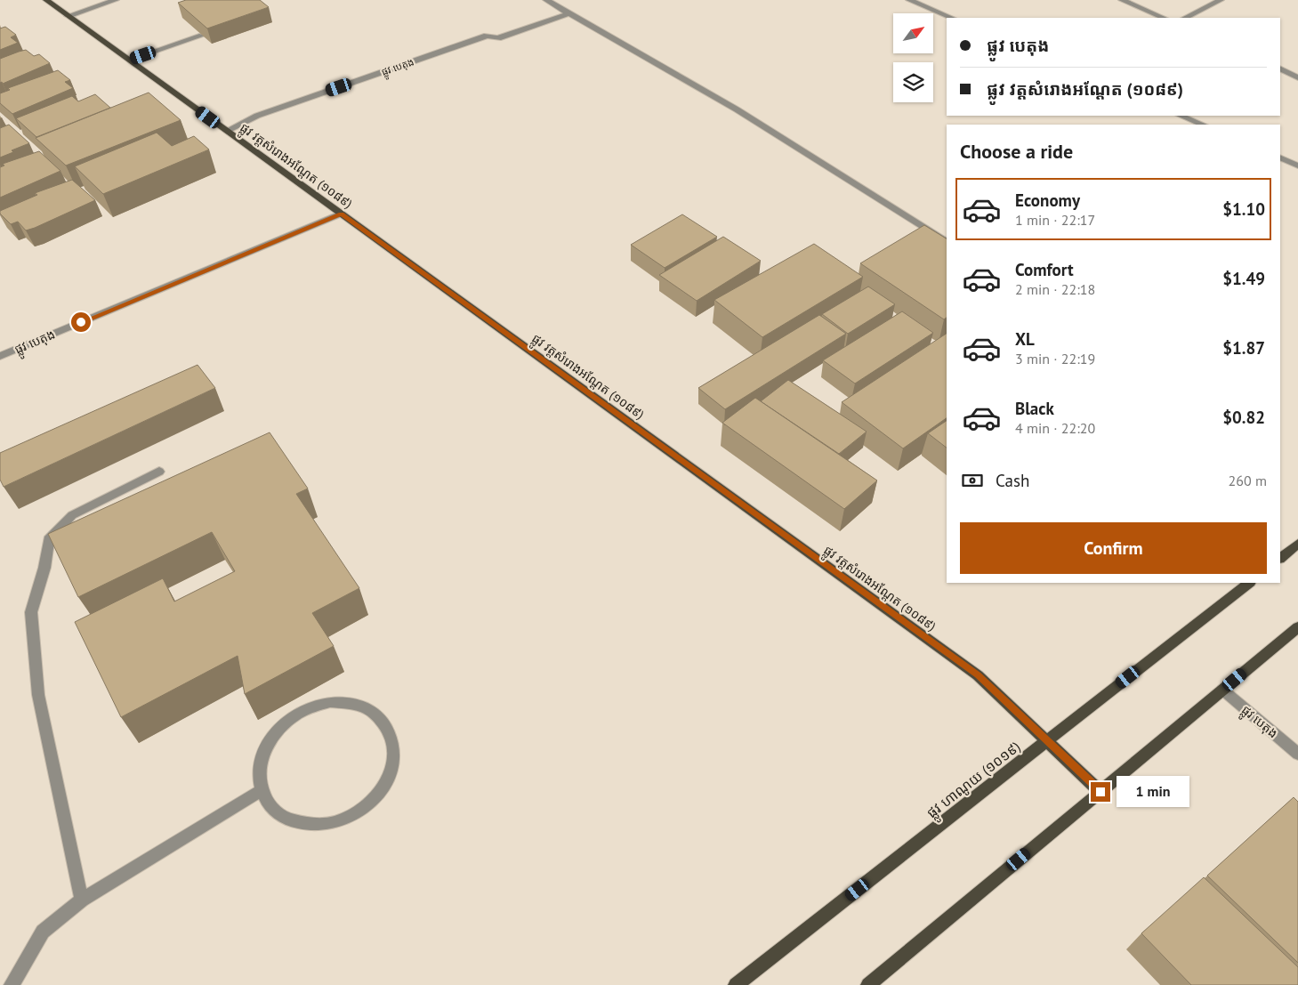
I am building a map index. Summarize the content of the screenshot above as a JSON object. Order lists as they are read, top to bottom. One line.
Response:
{"streets":{"main road":["ផ្លូវ វត្តសំរោងអណ្ដែត (១០៨៩)","ផ្លូវ ហាណូយ (១០១៩)"],"street":["ផ្លូវ បេតុង"]},"crossings":[["ផ្លូវ បេតុង","ផ្លូវ វត្តសំរោងអណ្ដែត (១០៨៩)"],["ផ្លូវ វត្តសំរោងអណ្ដែត (១០៨៩)","ផ្លូវ ហាណូយ (១០១៩)"]],"north":"top right","page":{"banner":["ផ្លូវ បេតុង","ផ្លូវ វត្តសំរោងអណ្ដែត (១០៨៩)"],"heading":"Choose a ride","list":[{"name":"Economy","note":"1 min · 22:17","value":"$1.10"},{"name":"Comfort","note":"2 min · 22:18","value":"$1.49"},{"name":"XL","note":"3 min · 22:19","value":"$1.87"},{"name":"Black","note":"4 min · 22:20","value":"$0.82"}],"pay":["Cash","260 m"],"buttons":"Confirm","bubble":"1 min"}}
